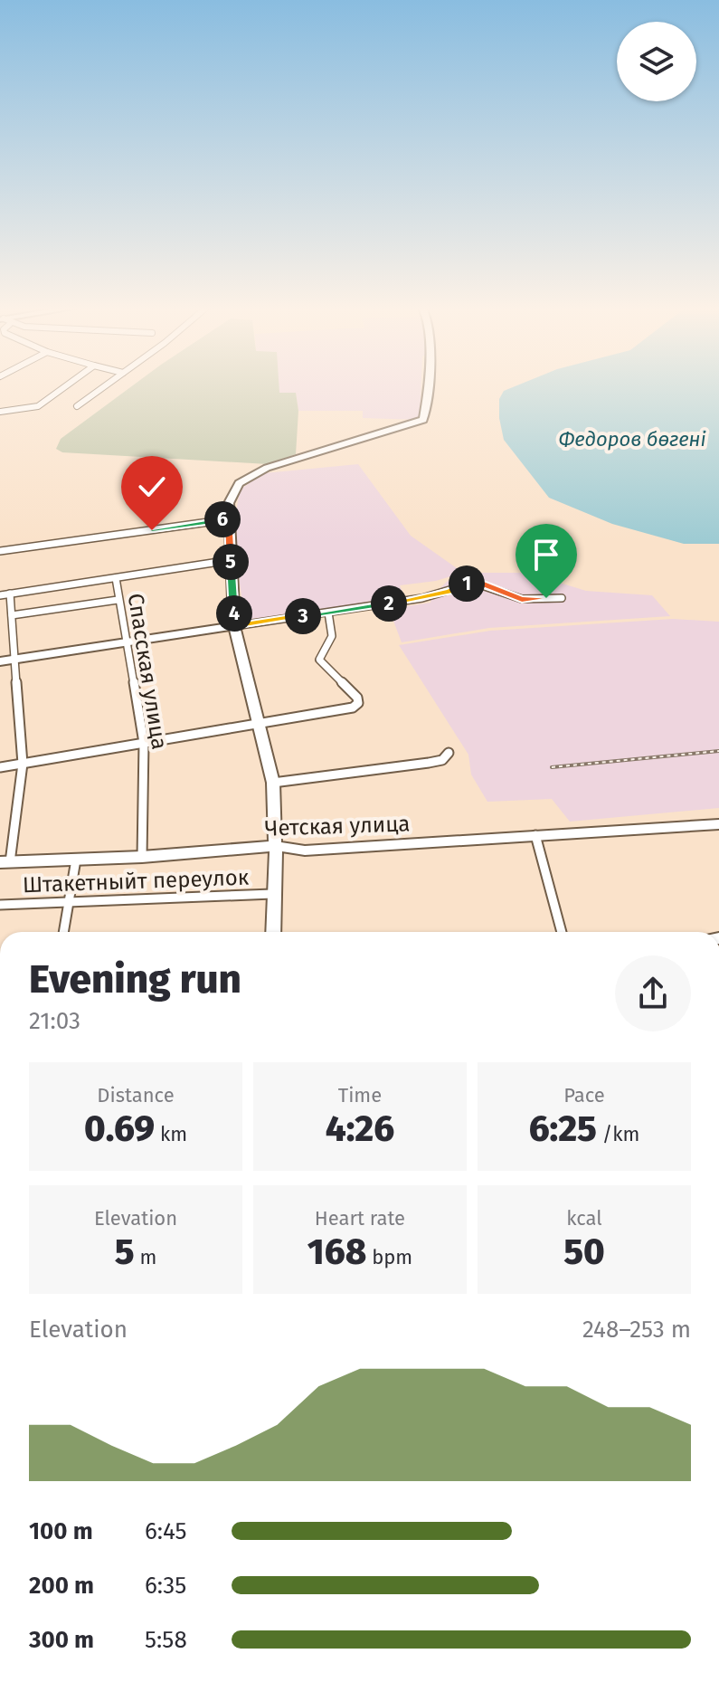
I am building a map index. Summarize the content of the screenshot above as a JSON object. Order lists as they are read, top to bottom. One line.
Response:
{"streets":{"street":["Спасская улица","Четская улица","Штакетныйт переулок"]},"crossings":[["Спасская улица","Четская улица"]],"water":["Федоров бөгені"],"page":{"pins":["6","5","1","2","4","3"],"heading":["Evening run","21:03"],"stats":[["Distance","0.69 km"],["Time","4:26"],["Pace","6:25 /km"],["Elevation","5 m"],["Heart rate","168 bpm"],["kcal","50"]],"chart":["Elevation","248–253 m"],"list":[{"name":"100 m","note":"6:45"},{"name":"200 m","note":"6:35"},{"name":"300 m","note":"5:58"}]}}
